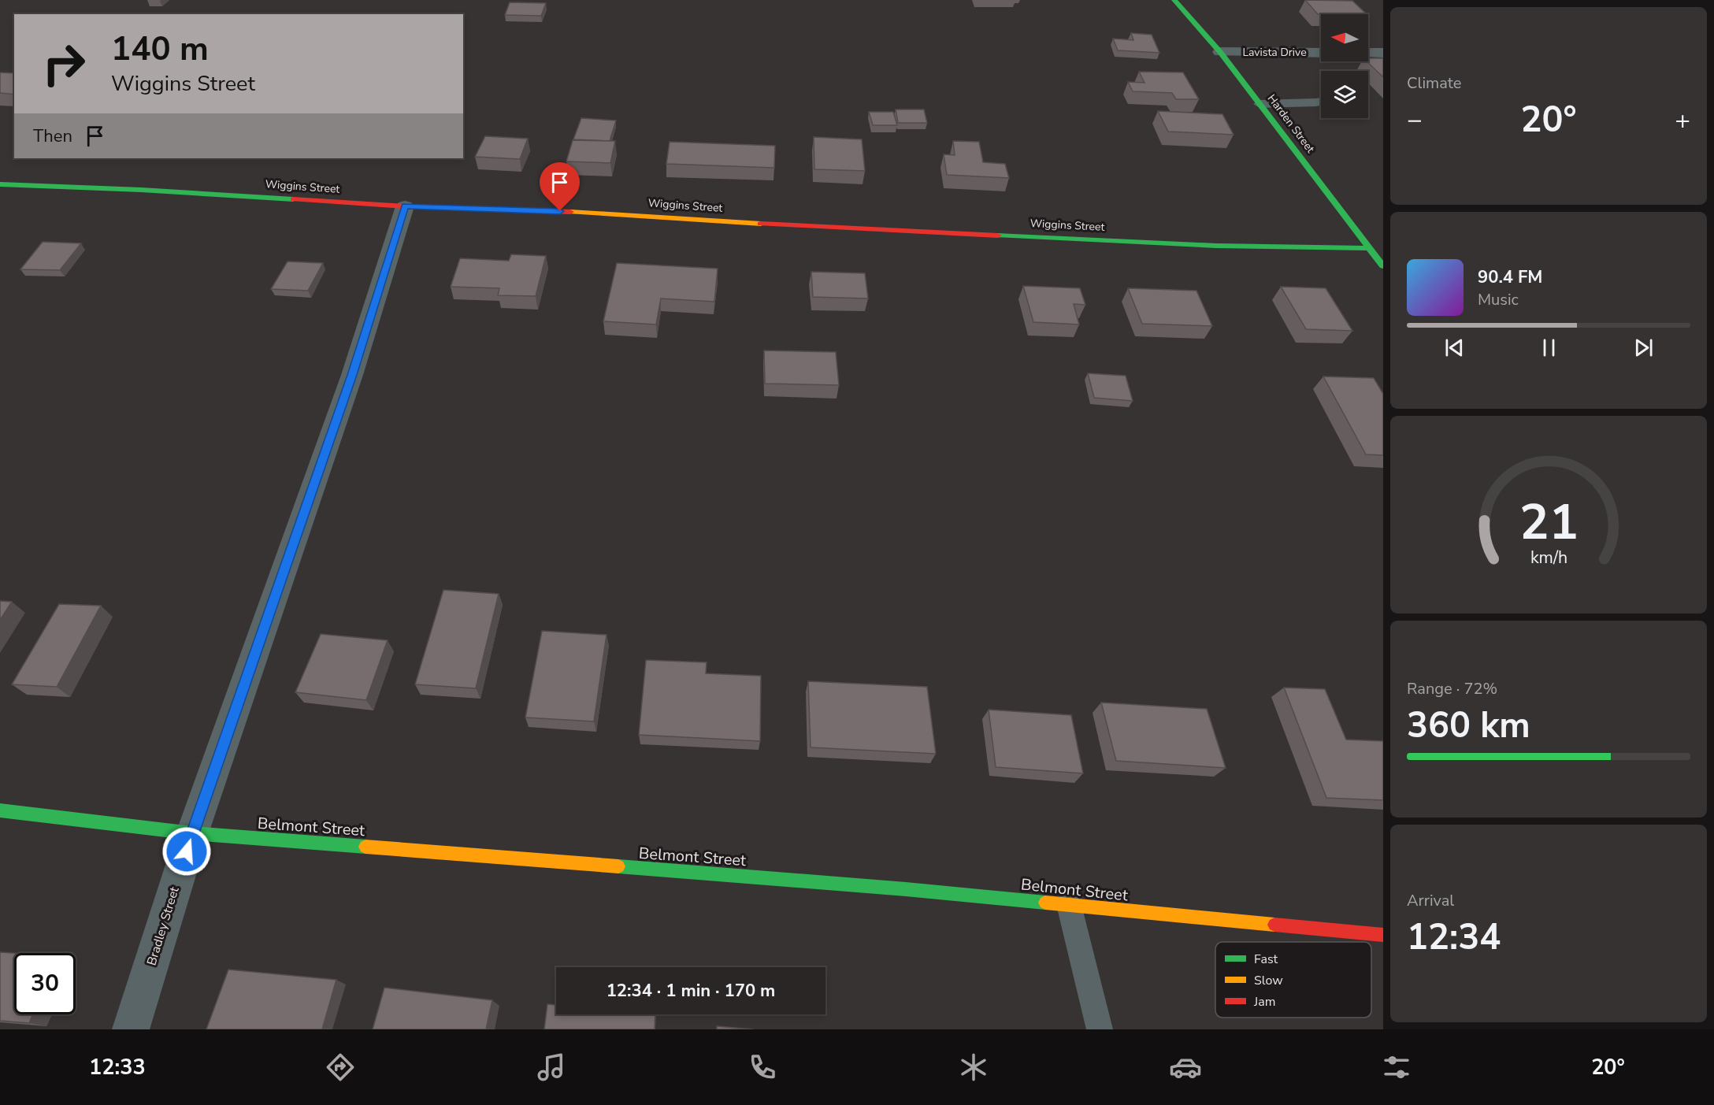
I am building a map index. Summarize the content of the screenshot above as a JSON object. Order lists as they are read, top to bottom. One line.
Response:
{"streets":{"street":["Lavista Drive","Harden Street","Wiggins Street","Belmont Street","Bradley Street"]},"crossings":[["Lavista Drive","Harden Street"],["Harden Street","Wiggins Street"],["Wiggins Street","Bradley Street"],["Belmont Street","Bradley Street"]],"legend":["Fast","Slow","Jam"],"north":"left","page":{"tile":["Climate",["Range · 72%","360 km"],["Arrival","12:34"]],"turn":["140 m","Wiggins Street"],"heat":["−","20°","+"],"then":"Then","song":["90.4 FM","Music"],"limit":"30","trip":"12:34 · 1 min · 170 m","tabs":["12:33","20°"],"gauge":["21","km/h"]}}
